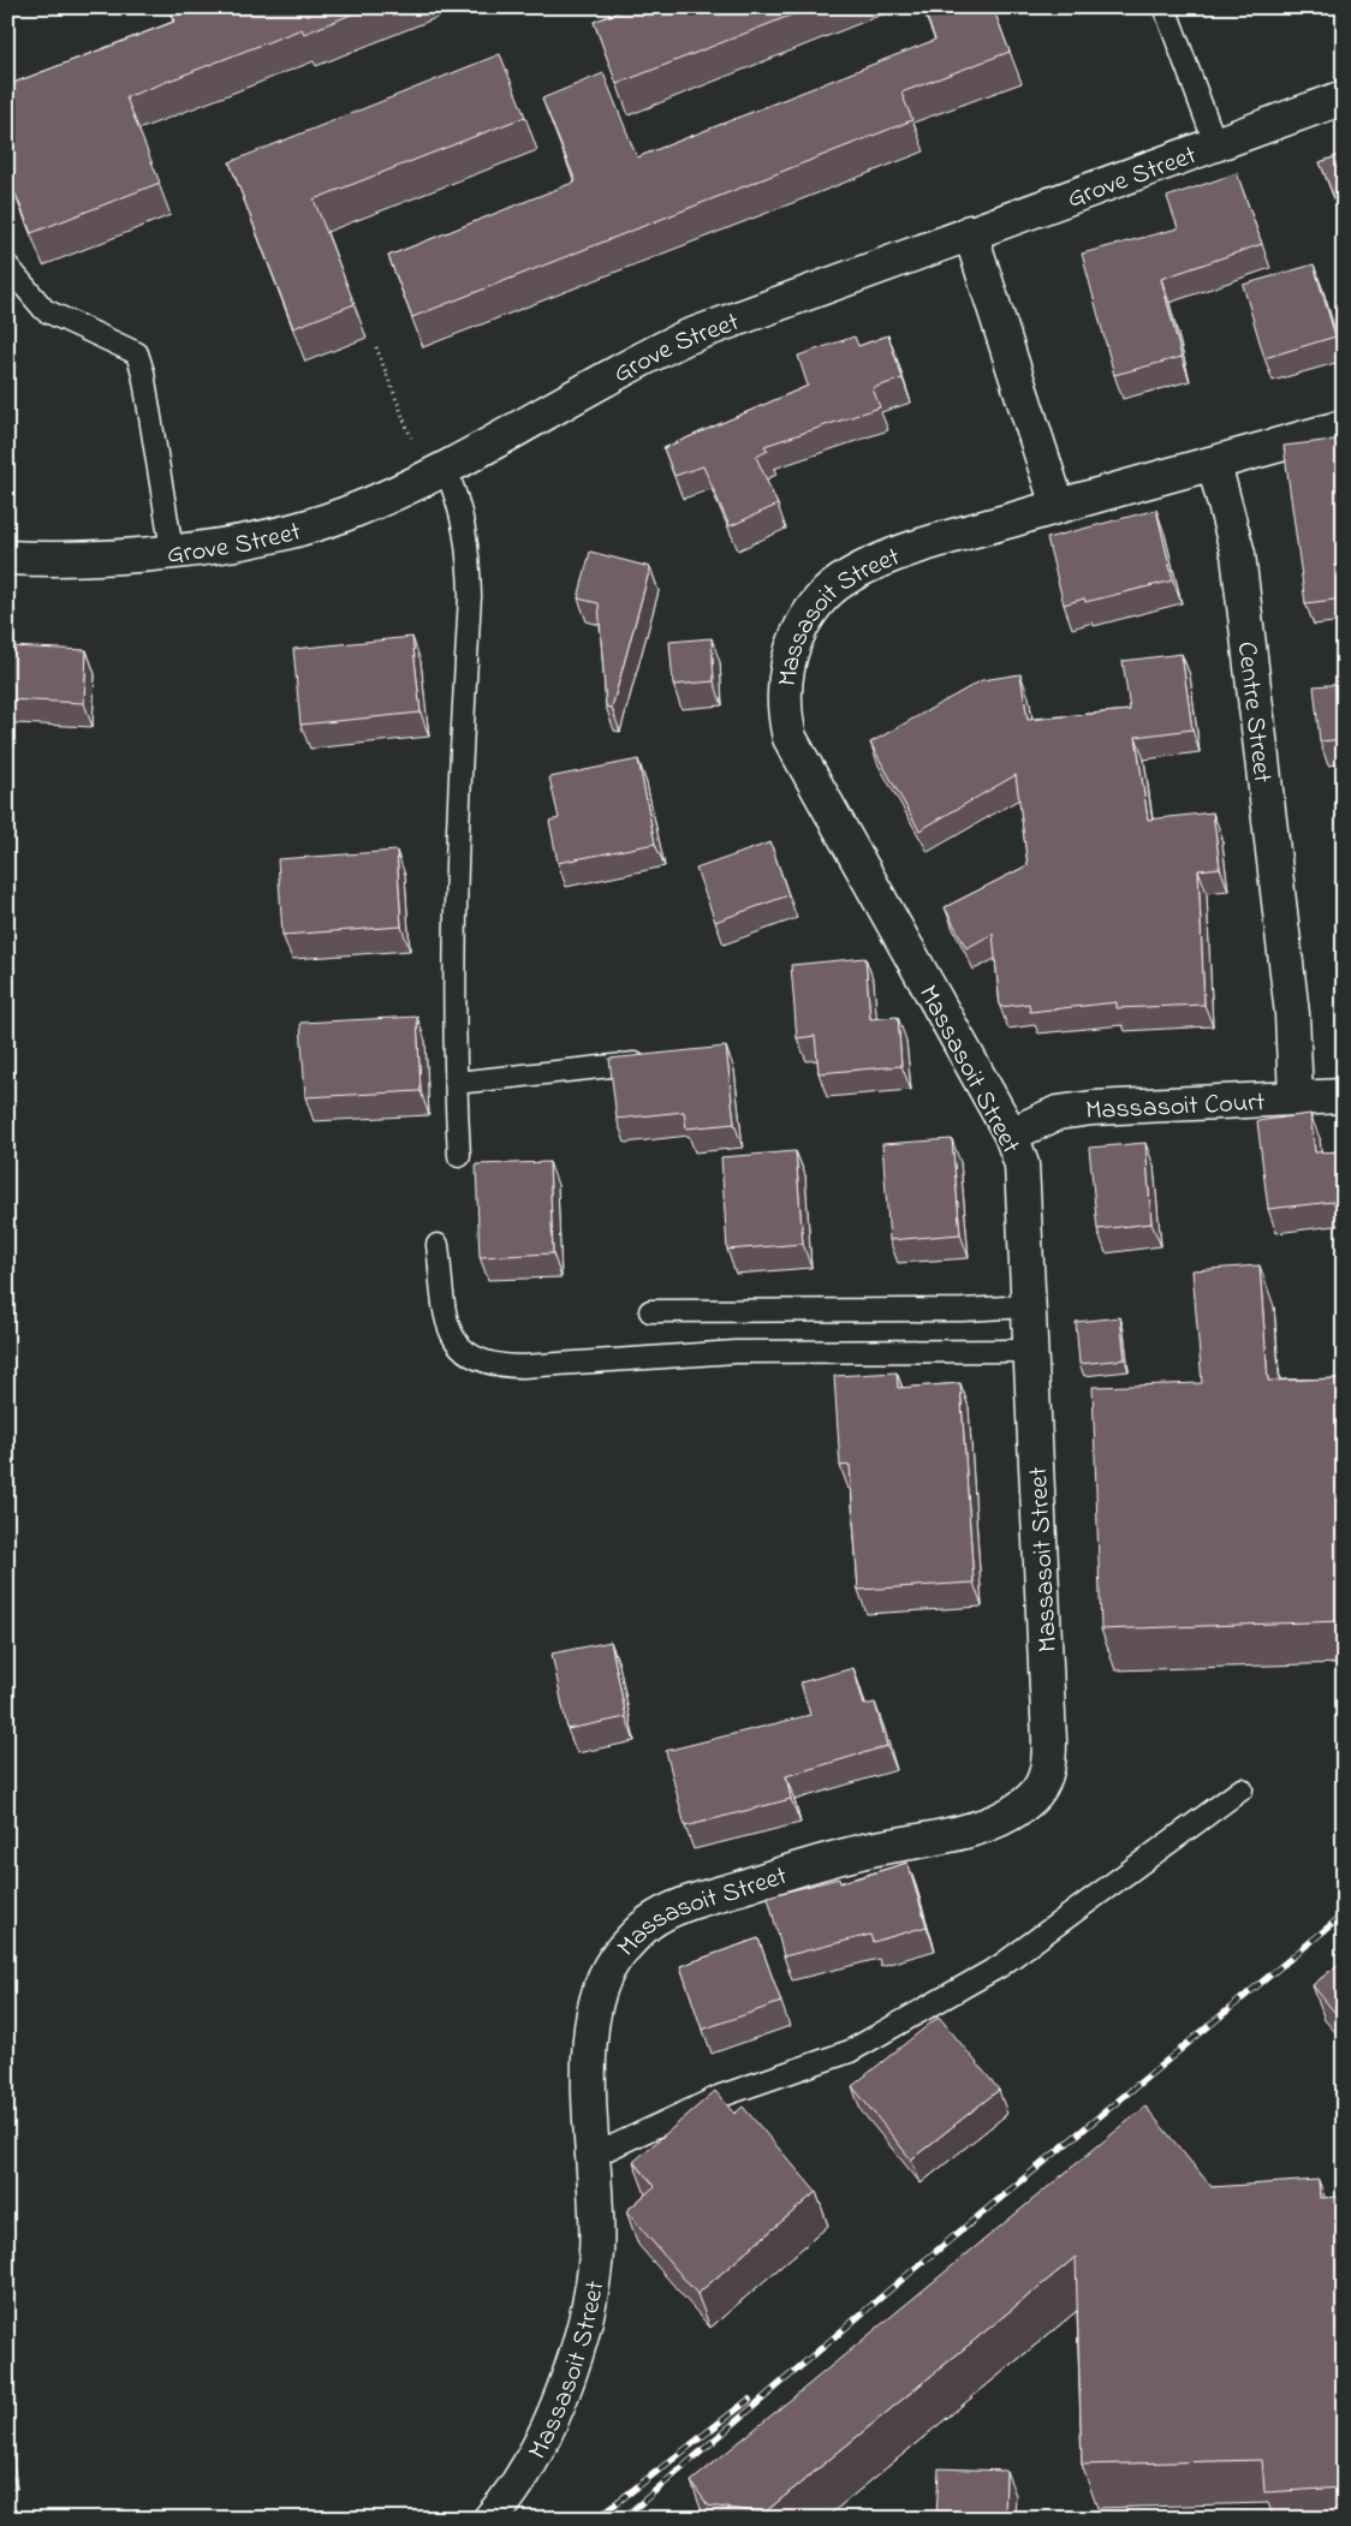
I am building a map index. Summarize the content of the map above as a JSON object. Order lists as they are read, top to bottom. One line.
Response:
{"streets":{"street":["Grove Street","Massasoit Street","Centre Street","Massasoit Court"]},"crossings":[["Massasoit Street","Centre Street"],["Massasoit Street","Massasoit Court"],["Centre Street","Massasoit Court"]]}
